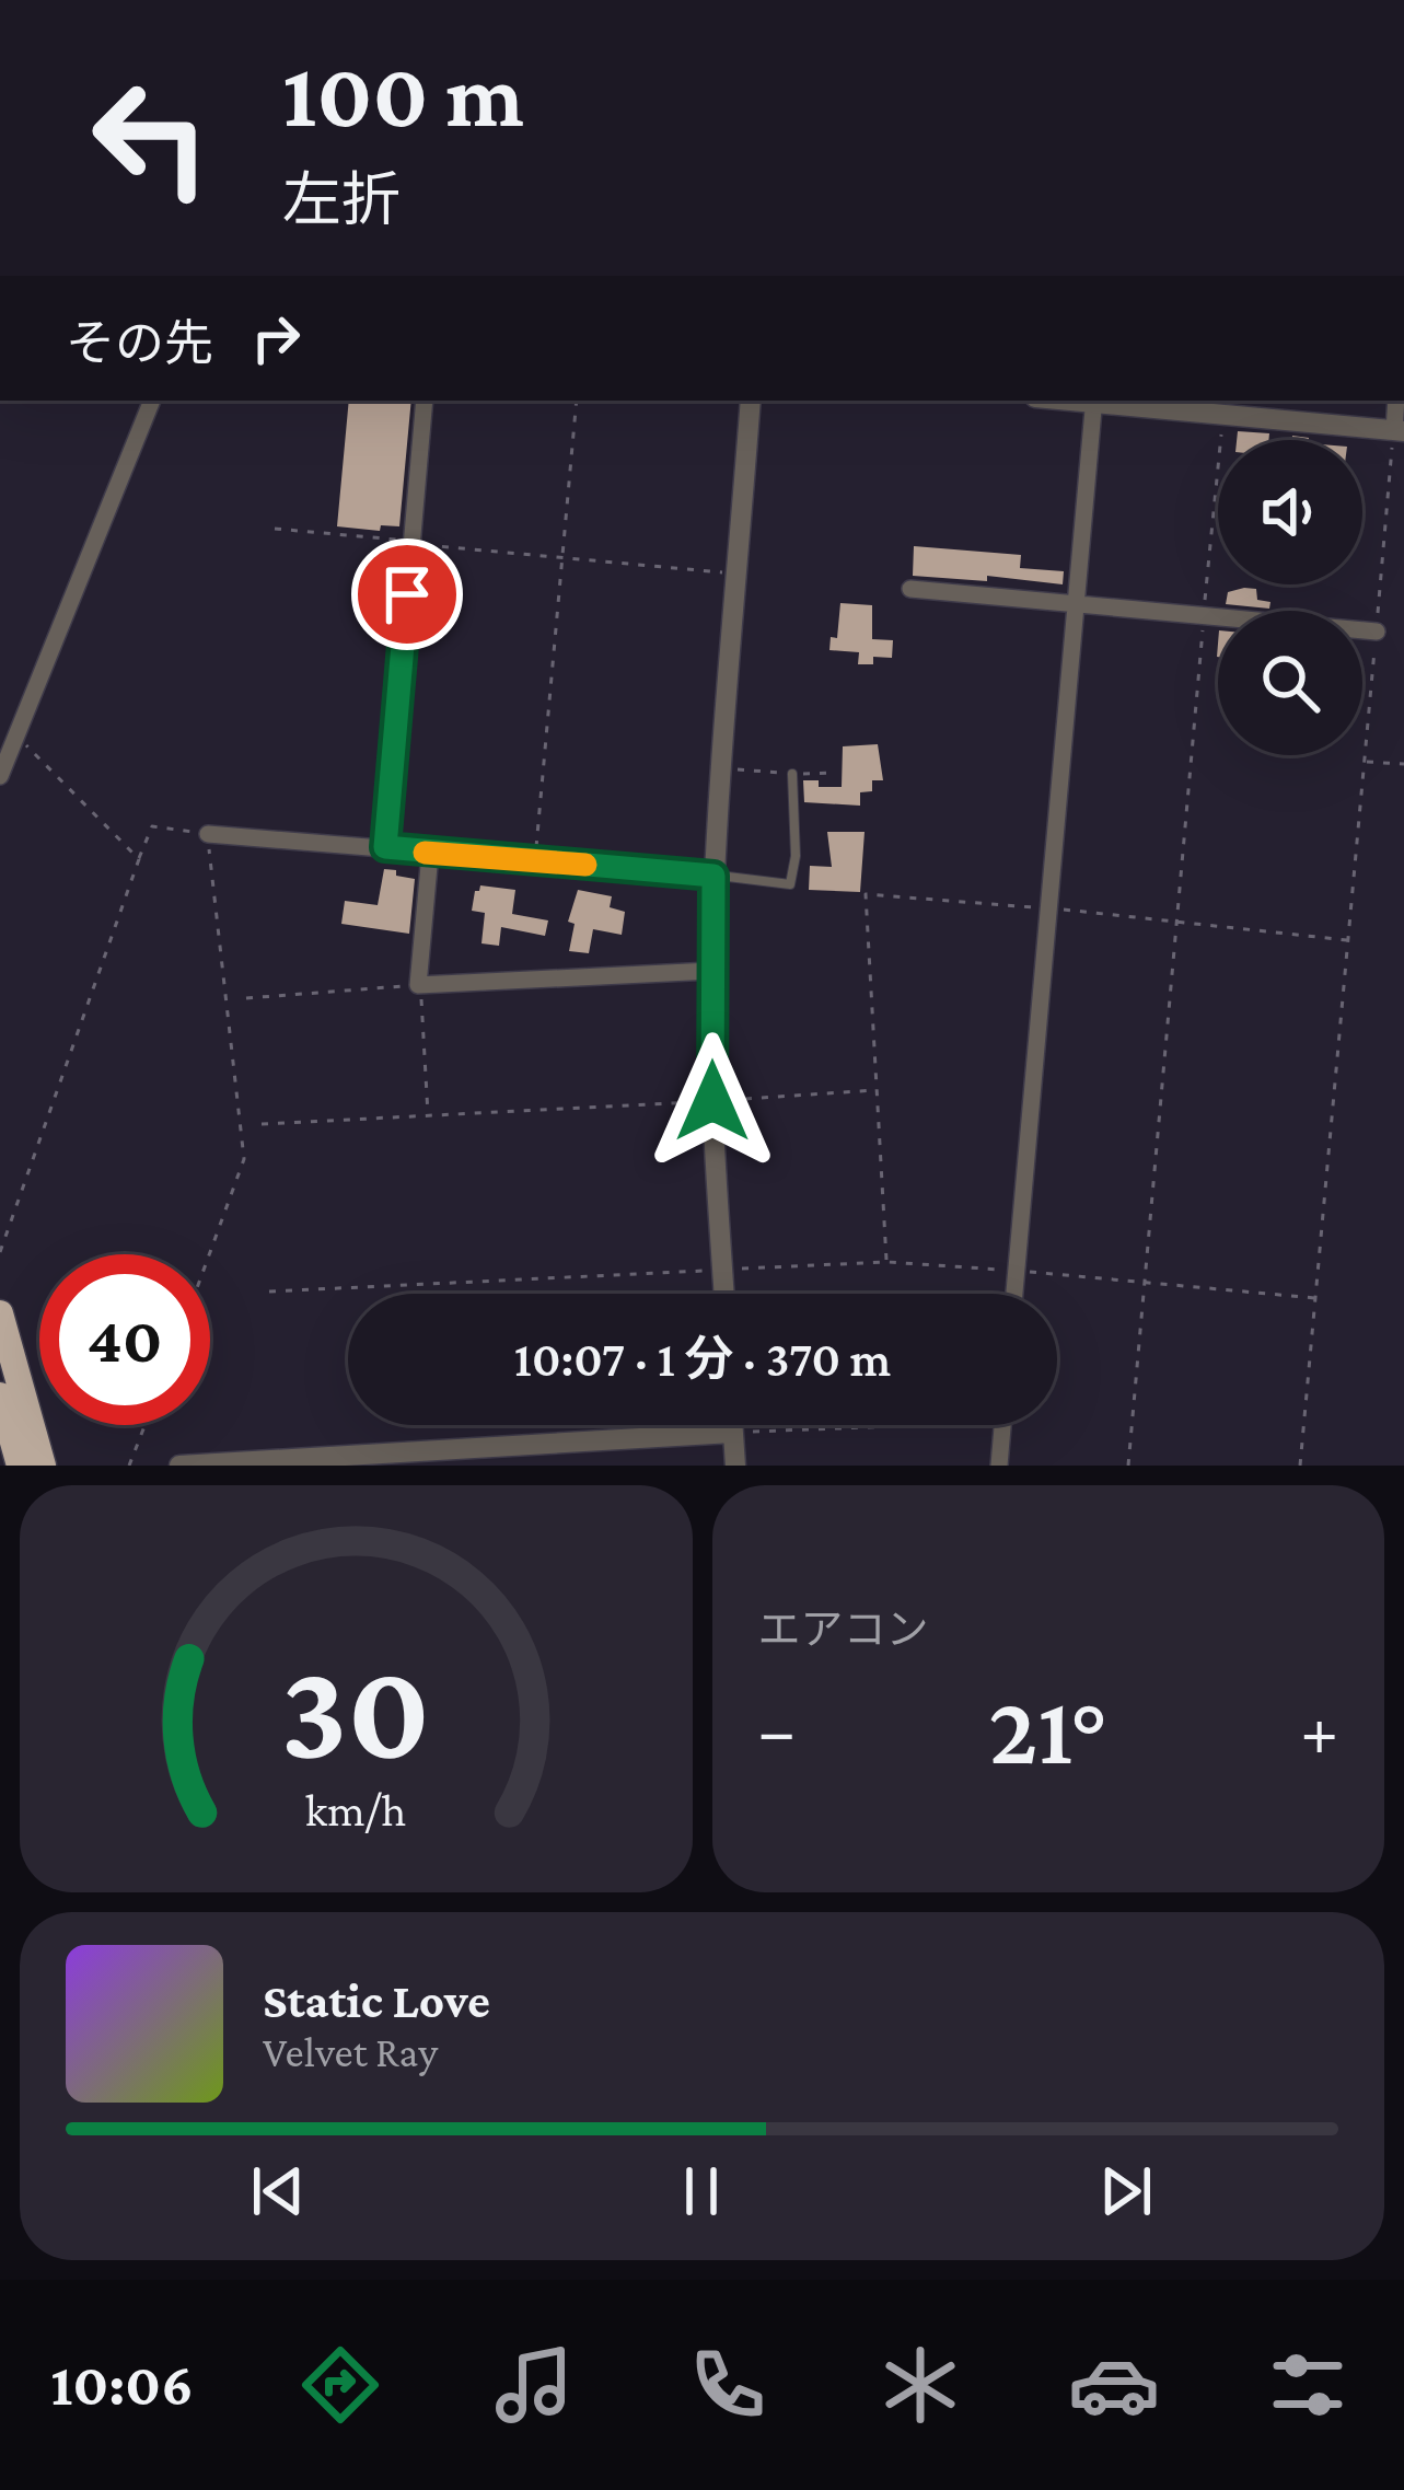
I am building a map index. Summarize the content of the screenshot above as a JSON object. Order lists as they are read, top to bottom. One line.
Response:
{"page":{"turn":["100 m","左折"],"then":"その先","limit":"40","trip":"10:07 · 1 分 · 370 m","tile":"エアコン","heat":["−","21°","+"],"song":["Static Love","Velvet Ray"],"tabs":"10:06","gauge":["30","km/h"]}}
